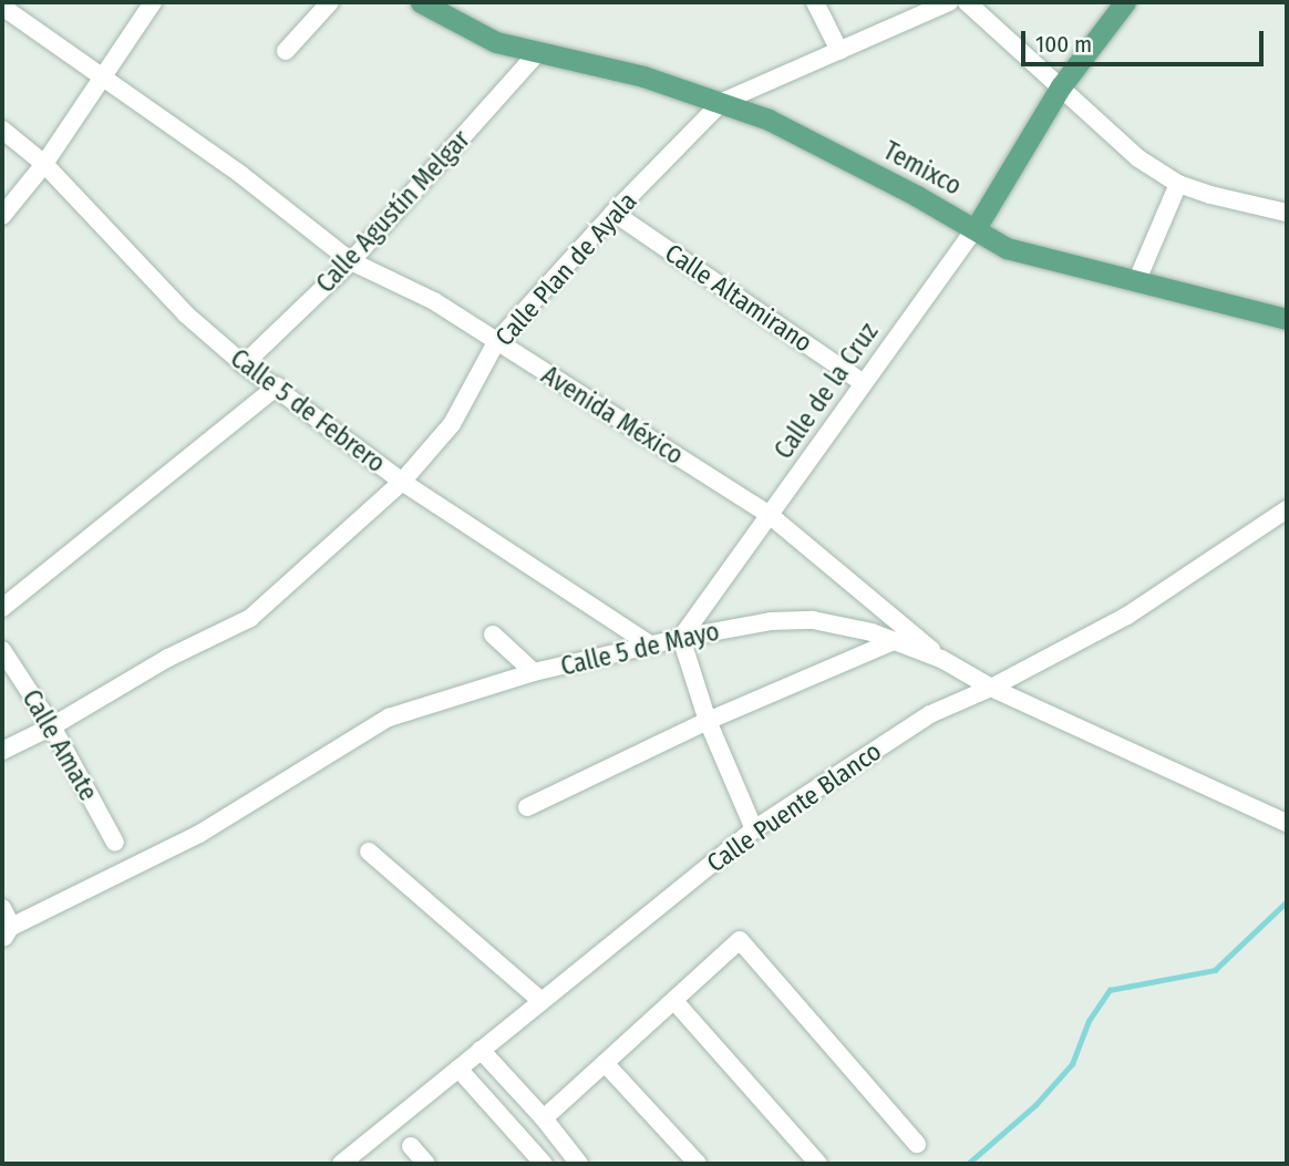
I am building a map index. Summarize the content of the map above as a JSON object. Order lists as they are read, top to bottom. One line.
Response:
{"streets":{"main road":["Temixco","Calle de la Cruz"],"street":["Calle Agustín Melgar","Calle Plan de Ayala","Calle Altamirano","Calle 5 de Febrero","Avenida México","Calle 5 de Mayo","Calle Amate","Calle Puente Blanco"]},"crossings":[["Temixco","Calle Agustín Melgar"],["Temixco","Calle Plan de Ayala"],["Temixco","Calle de la Cruz"],["Calle Agustín Melgar","Calle 5 de Febrero"],["Calle Agustín Melgar","Avenida México"],["Calle Plan de Ayala","Calle Altamirano"],["Calle Plan de Ayala","Calle 5 de Febrero"],["Calle Plan de Ayala","Avenida México"],["Calle Plan de Ayala","Calle Amate"],["Calle Altamirano","Calle de la Cruz"],["Calle de la Cruz","Avenida México"],["Calle de la Cruz","Calle 5 de Mayo"],["Calle 5 de Febrero","Calle 5 de Mayo"],["Avenida México","Calle 5 de Mayo"],["Calle 5 de Mayo","Calle Puente Blanco"]],"scale_bar":"100 m"}
